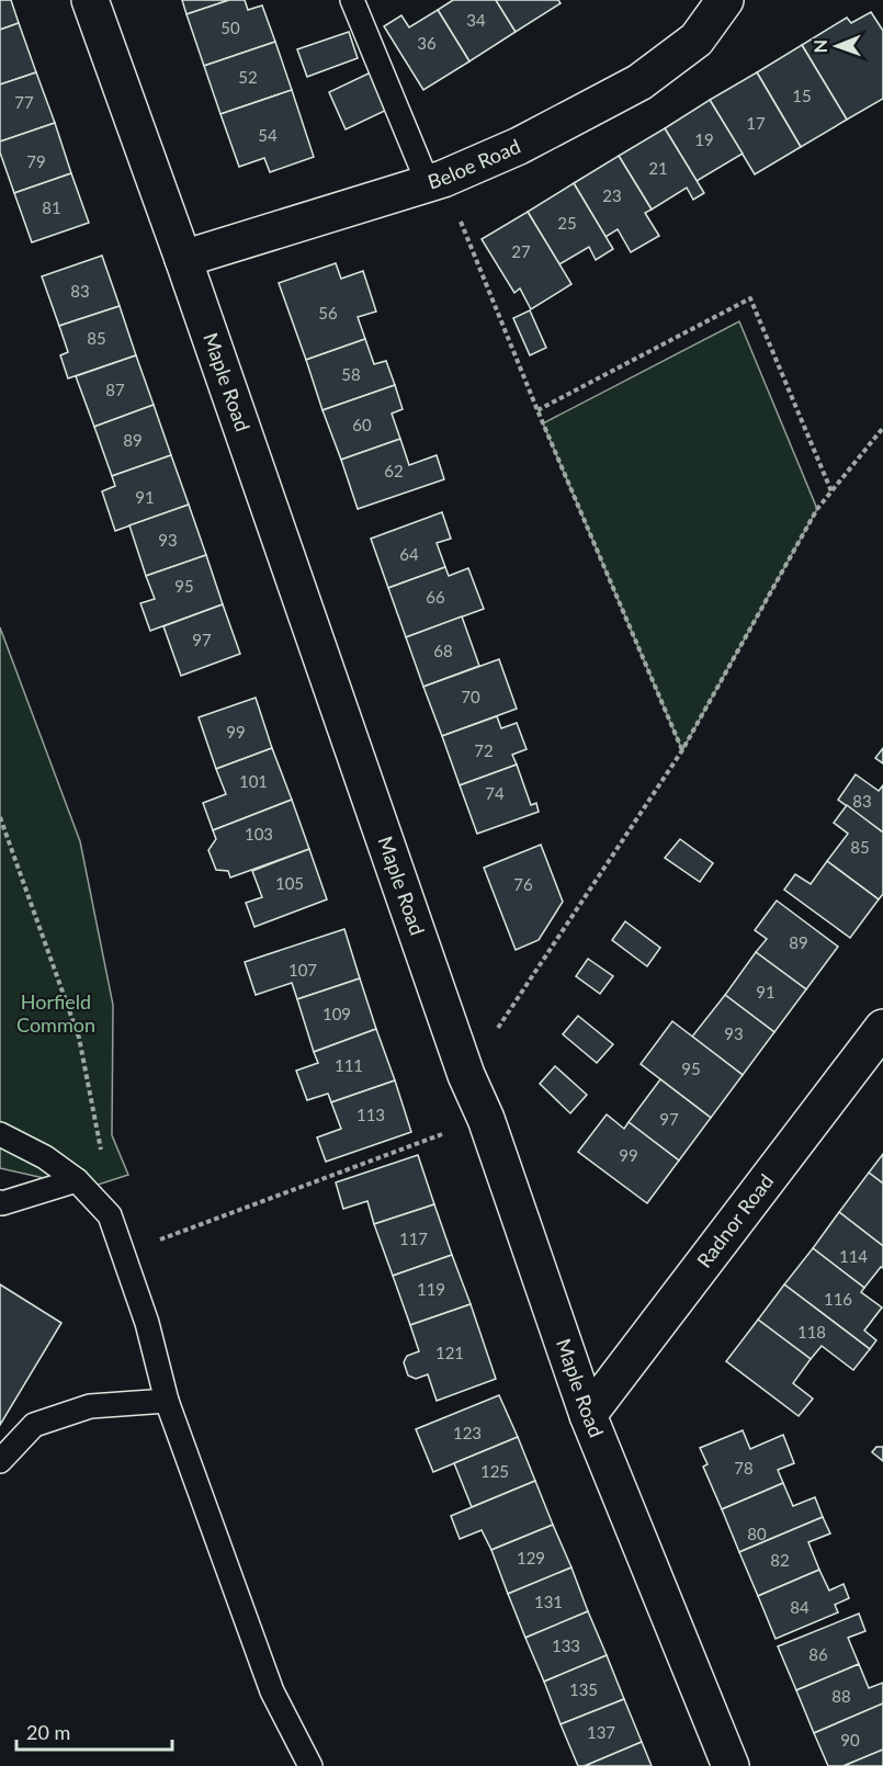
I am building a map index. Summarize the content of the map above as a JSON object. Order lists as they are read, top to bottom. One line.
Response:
{"streets":{"street":["Beloe Road","Maple Road","Radnor Road"]},"crossings":[["Beloe Road","Maple Road"],["Maple Road","Radnor Road"]],"parks":["Horfield Common"],"house_numbers":["34","50","36","52","15","77","17","54","19","79","21","23","81","25","27","83","56","85","58","87","60","89","62","91","93","64","95","66","97","68","70","99","72","101","74","83","103","85","105","76","89","107","91","109","93","111","95","113","97","99","117","114","119","116","118","121","123","78","125","80","129","82","131","84","133","86","135","88","137","90"],"scale_bar":"20 m","north":"left"}
